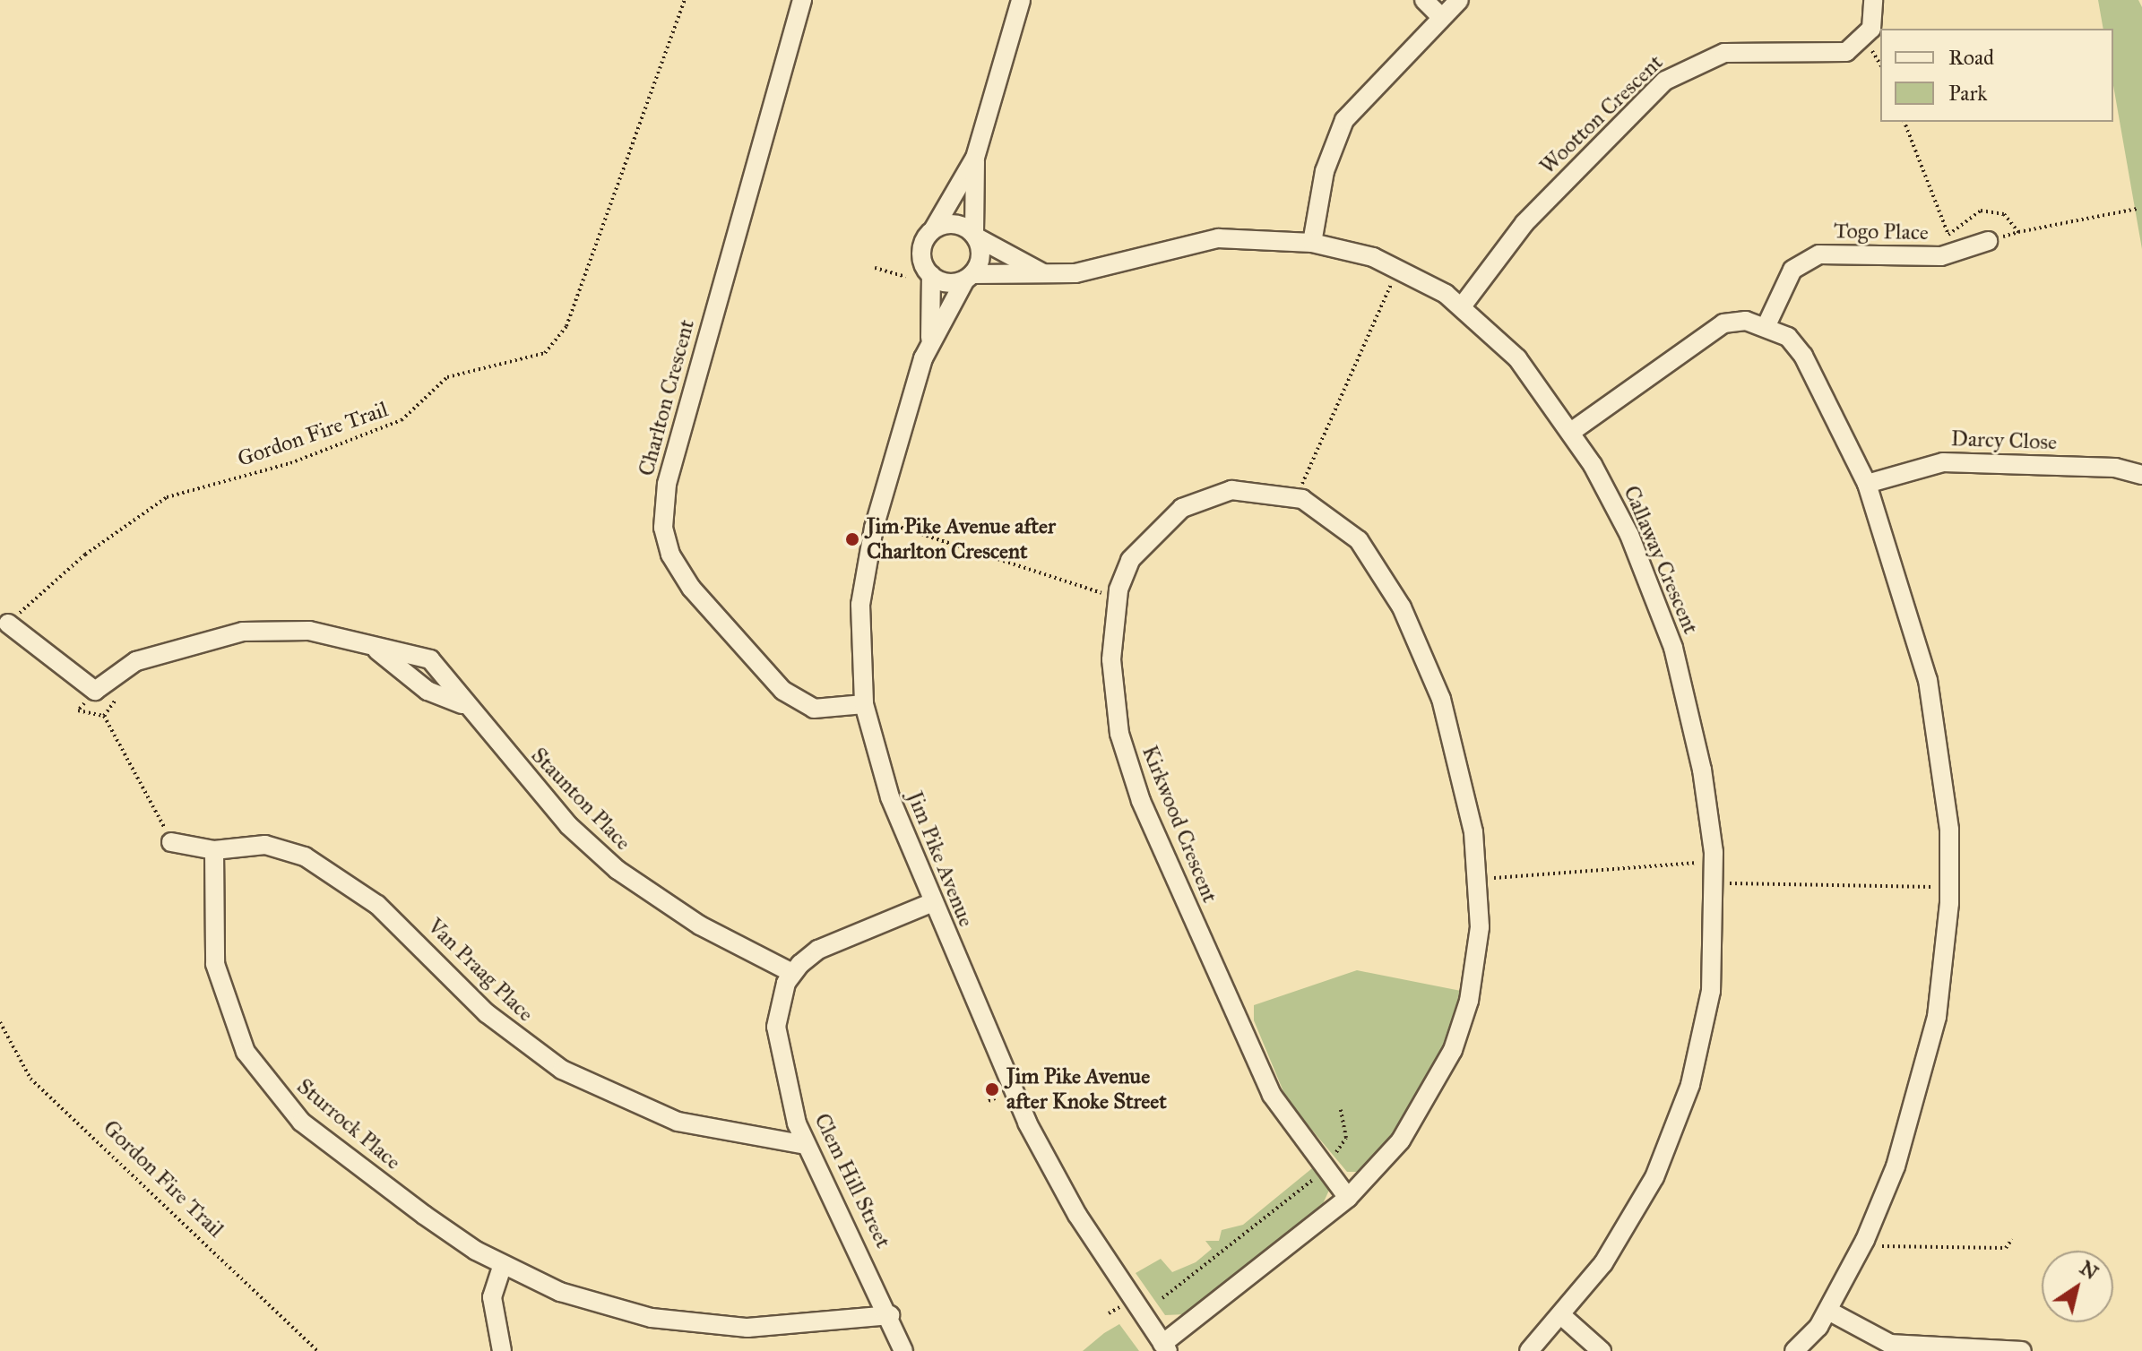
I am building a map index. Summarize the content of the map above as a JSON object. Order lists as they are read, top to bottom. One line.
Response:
{"streets":{"street":["Wootton Crescent","Togo Place","Charlton Crescent","Darcy Close","Callaway Crescent","Staunton Place","Kirkwood Crescent","Jim Pike Avenue","Van Praag Place","Sturrock Place","Clem Hill Street"],"path":["Gordon Fire Trail"]},"crossings":[["Wootton Crescent","Callaway Crescent"],["Charlton Crescent","Jim Pike Avenue"],["Callaway Crescent","Jim Pike Avenue"],["Staunton Place","Clem Hill Street"],["Kirkwood Crescent","Jim Pike Avenue"],["Van Praag Place","Sturrock Place"],["Van Praag Place","Clem Hill Street"],["Sturrock Place","Clem Hill Street"]],"places":["Jim Pike Avenue after Charlton Crescent","Jim Pike Avenue after Knoke Street"],"legend":["Road","Park"],"north":"top right"}
